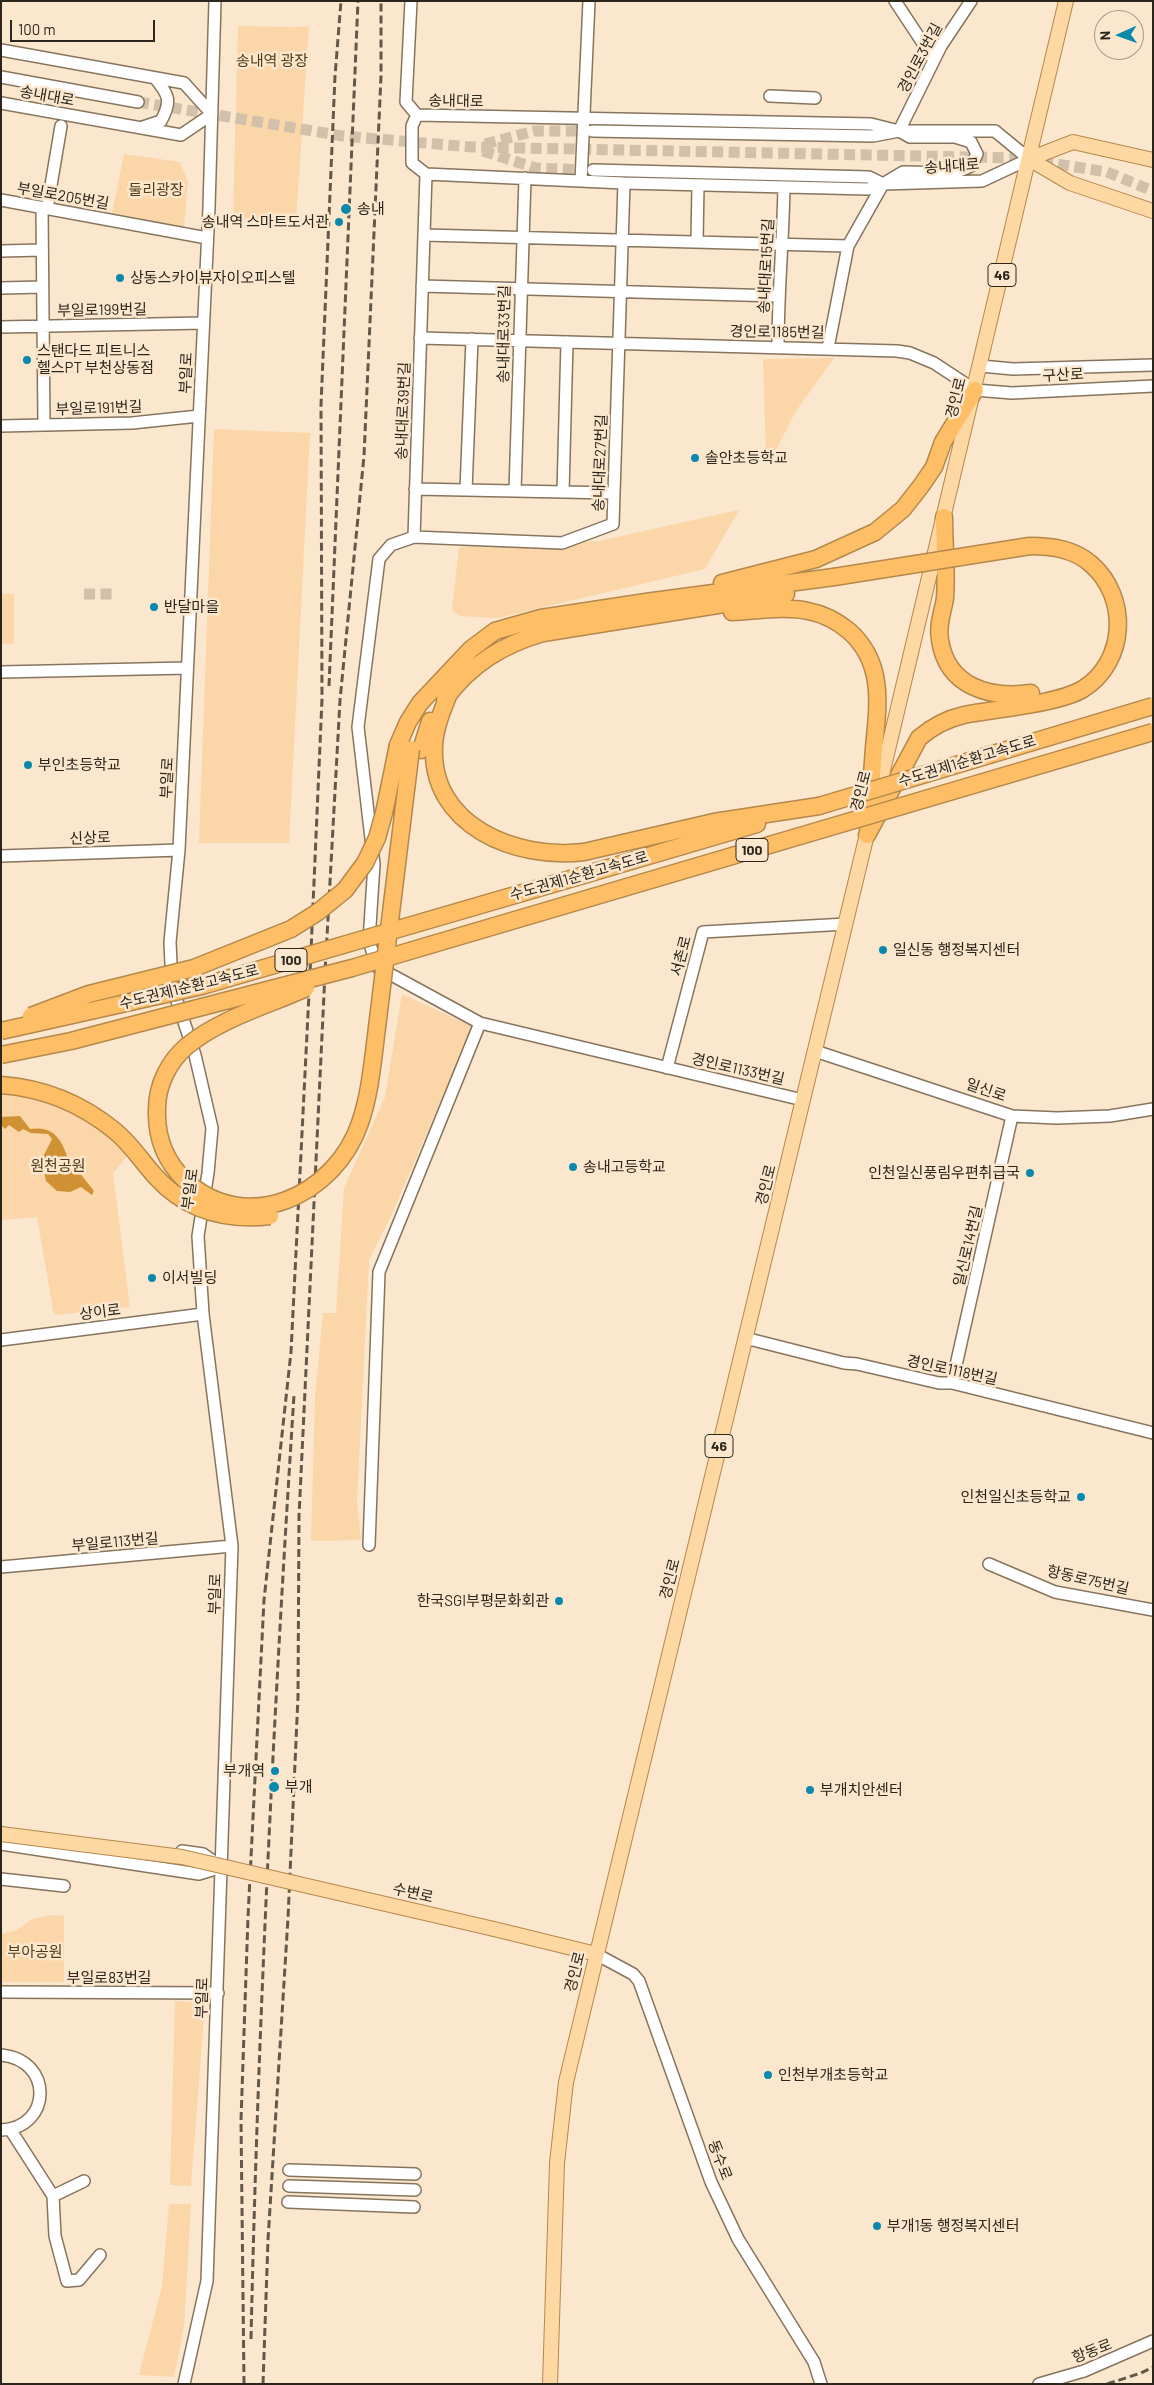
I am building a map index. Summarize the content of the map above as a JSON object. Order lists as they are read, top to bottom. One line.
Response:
{"streets":{"highway":["수도권제1순환고속도로","100"],"main road":["46","경인로","수변로"],"street":["경인로3번길","송내대로","부일로205번길","송내대로15번길","부일로199번길","경인로1185번길","송내대로33번길","부일로","구산로","부일로191번길","송내대로39번길","송내대로27번길","신상로","서촌로","경인로1133번길","일신로","일신로14번길","상이로","경인로1118번길","부일로113번길","항동로75번길","부일로83번길","동수로","항동로"]},"crossings":[["경인로3번길","송내대로"],["송내대로","송내대로15번길"],["송내대로","송내대로33번길"],["송내대로","부일로"],["송내대로","경인로"],["송내대로","송내대로39번길"],["송내대로","송내대로27번길"],["부일로205번길","부일로"],["송내대로15번길","경인로1185번길"],["부일로199번길","부일로"],["경인로1185번길","송내대로33번길"],["경인로1185번길","구산로"],["경인로1185번길","경인로"],["경인로1185번길","송내대로39번길"],["경인로1185번길","송내대로27번길"],["부일로","부일로191번길"],["부일로","신상로"],["부일로","상이로"],["부일로","부일로113번길"],["부일로","부일로83번길"],["구산로","경인로"],["경인로","서촌로"],["경인로","경인로1133번길"],["경인로","일신로"],["경인로","경인로1118번길"],["경인로","수변로"],["경인로","동수로"],["송내대로39번길","송내대로27번길"],["송내대로39번길","경인로1133번길"],["송내대로27번길","경인로1133번길"],["서촌로","경인로1133번길"],["일신로","일신로14번길"],["일신로14번길","경인로1118번길"],["수변로","동수로"]],"parks":["송내역 광장","둘리광장","원천공원","부아공원"],"places":["송내","송내역 스마트도서관","상동스카이뷰자이오피스텔","스탠다드 피트니스 헬스PT 부천상동점","솔안초등학교","반달마을","부인초등학교","일신동 행정복지센터","송내고등학교","인천일신풍림우편취급국","이서빌딩","인천일신초등학교","한국SGI부평문화회관","부개역","부개","부개치안센터","인천부개초등학교","부개1동 행정복지센터"],"scale_bar":"100 m","north":"left"}
